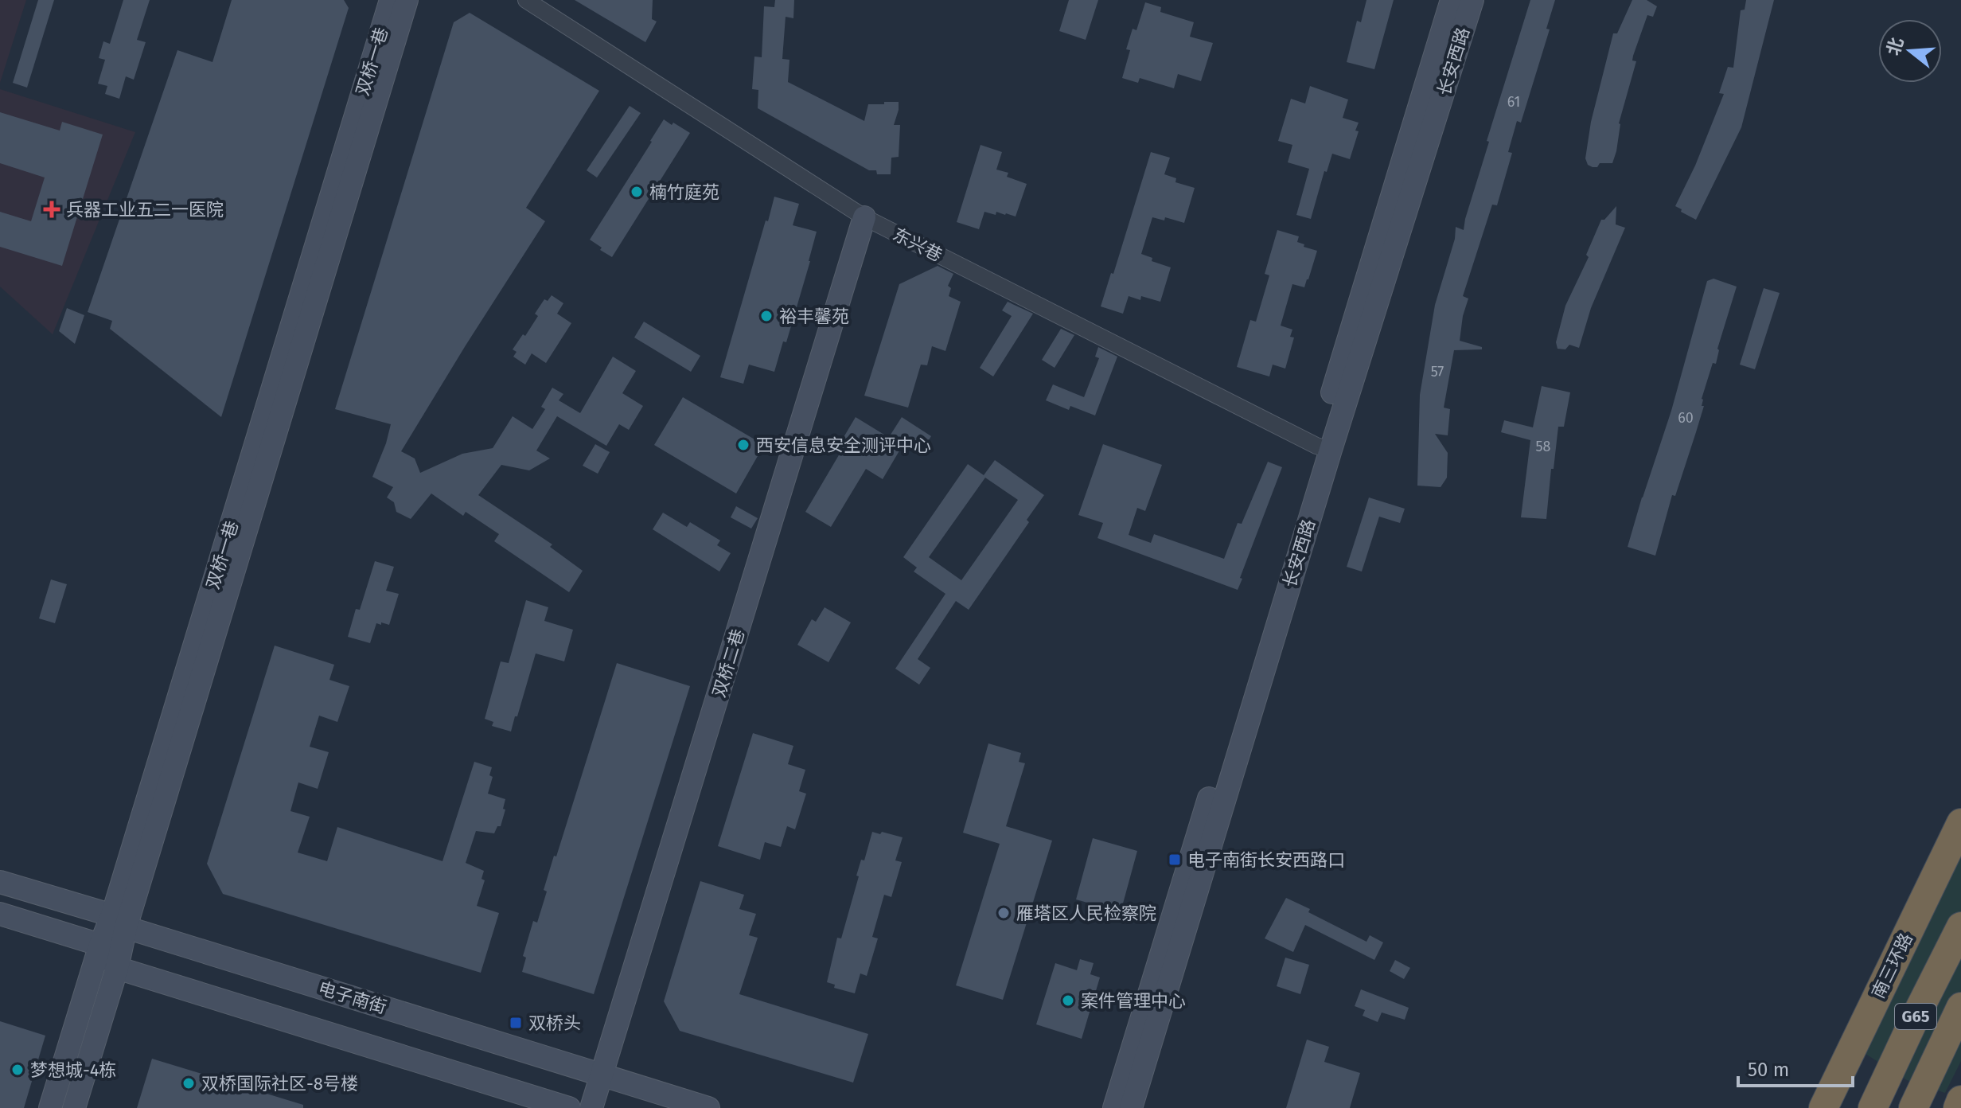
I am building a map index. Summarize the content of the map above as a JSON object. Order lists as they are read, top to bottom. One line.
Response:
{"streets":{"highway":["南三环路","G65"],"main road":["双桥一巷","长安西路","双桥二巷","电子南街"],"street":["东兴巷"]},"crossings":[["双桥一巷","电子南街"],["长安西路","东兴巷"],["东兴巷","双桥二巷"],["双桥二巷","电子南街"]],"places":{"other":["楠竹庭苑","裕丰馨苑","西安信息安全测评中心","雁塔区人民检察院","案件管理中心","梦想城-4栋","双桥国际社区-8号楼"],"health":["兵器工业五二一医院"],"transit":["电子南街长安西路口","双桥头"]},"house_numbers":["61","57","60","58"],"scale_bar":"50 m","north":"left"}
